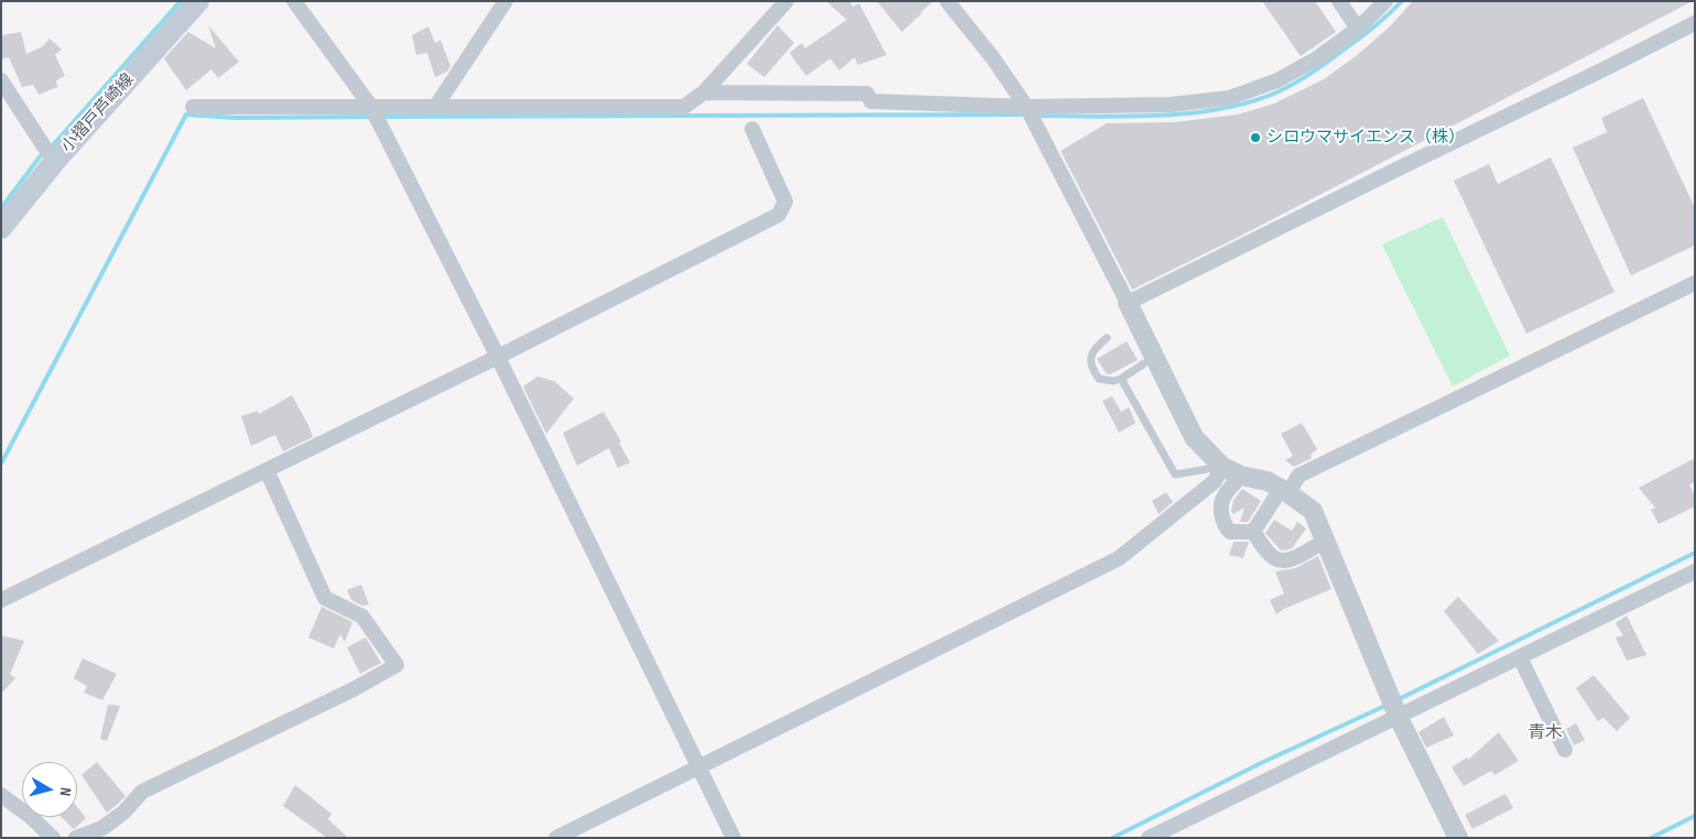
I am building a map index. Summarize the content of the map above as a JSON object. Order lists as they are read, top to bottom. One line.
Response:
{"streets":{"main road":["小摺戸芦崎線"]},"districts":["青木"],"places":["シロウマサイエンス（株）"],"north":"right"}
